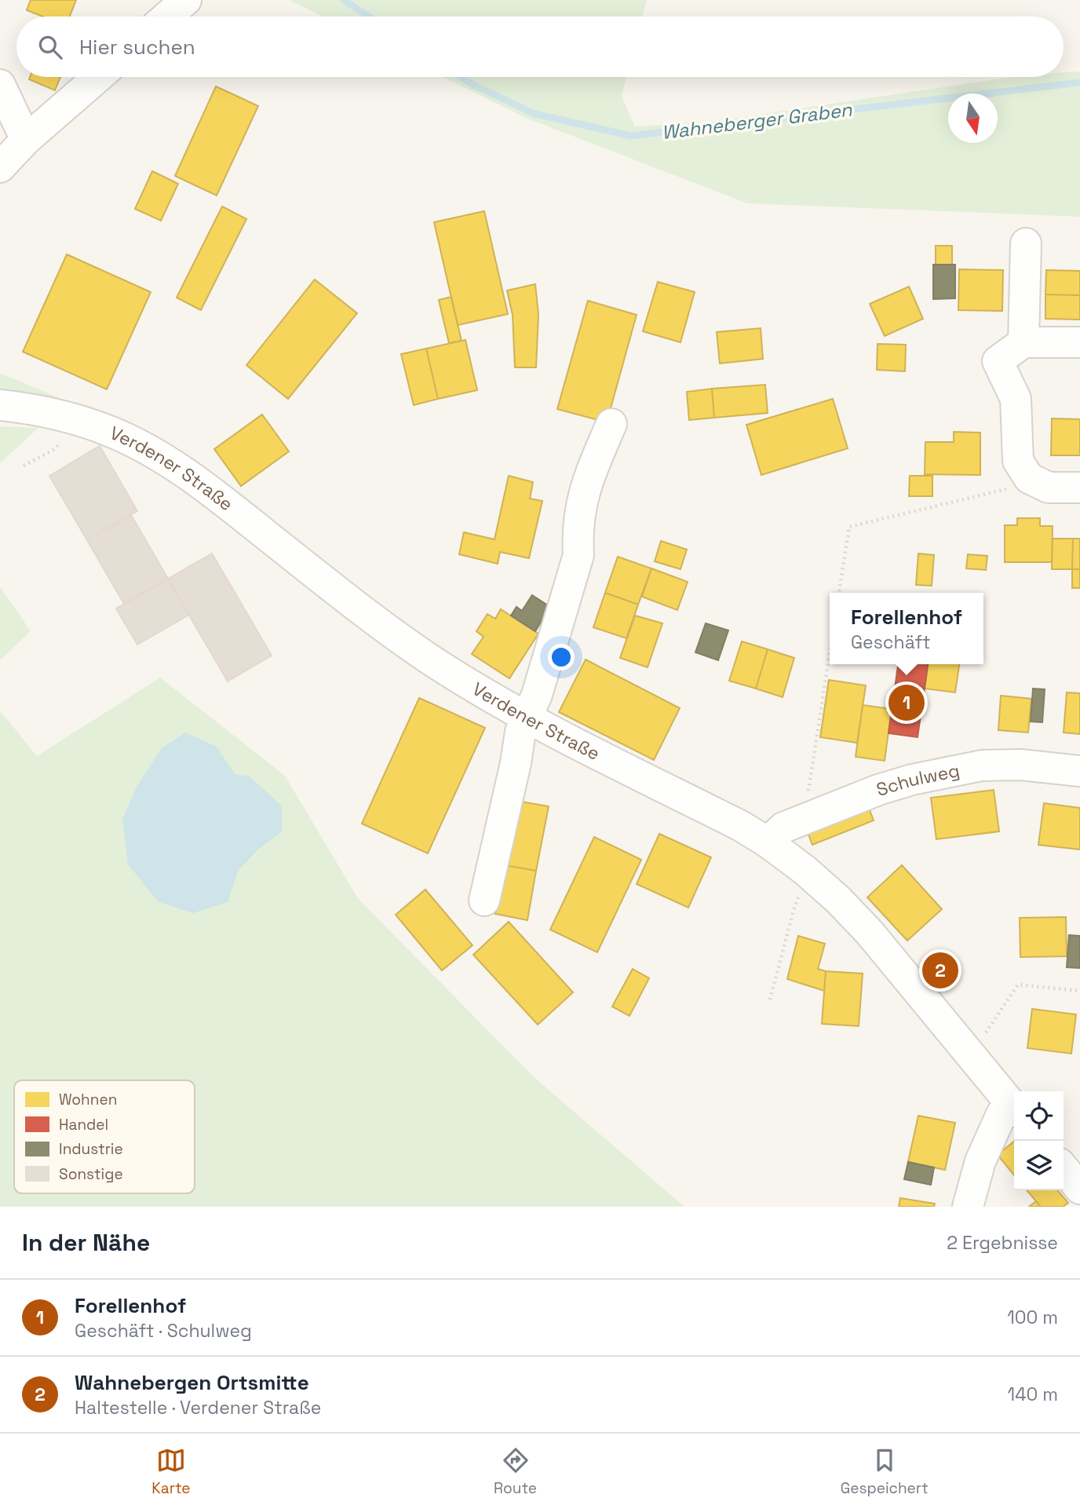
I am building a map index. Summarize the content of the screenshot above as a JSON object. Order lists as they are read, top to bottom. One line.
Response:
{"streets":{"street":["Verdener Straße","Schulweg"]},"crossings":[["Verdener Straße","Schulweg"]],"water":["Wahneberger Graben"],"legend":["Wohnen","Handel","Industrie","Sonstige"],"north":"bottom","page":{"search":"Hier suchen","popup":["Forellenhof","Geschäft"],"pins":["1","2"],"heading":["In der Nähe","2 Ergebnisse"],"list":[{"mark":"1","name":"Forellenhof","note":"Geschäft · Schulweg","value":"100 m"},{"mark":"2","name":"Wahnebergen Ortsmitte","note":"Haltestelle · Verdener Straße","value":"140 m"}],"nav":["Karte","Route","Gespeichert"]}}
